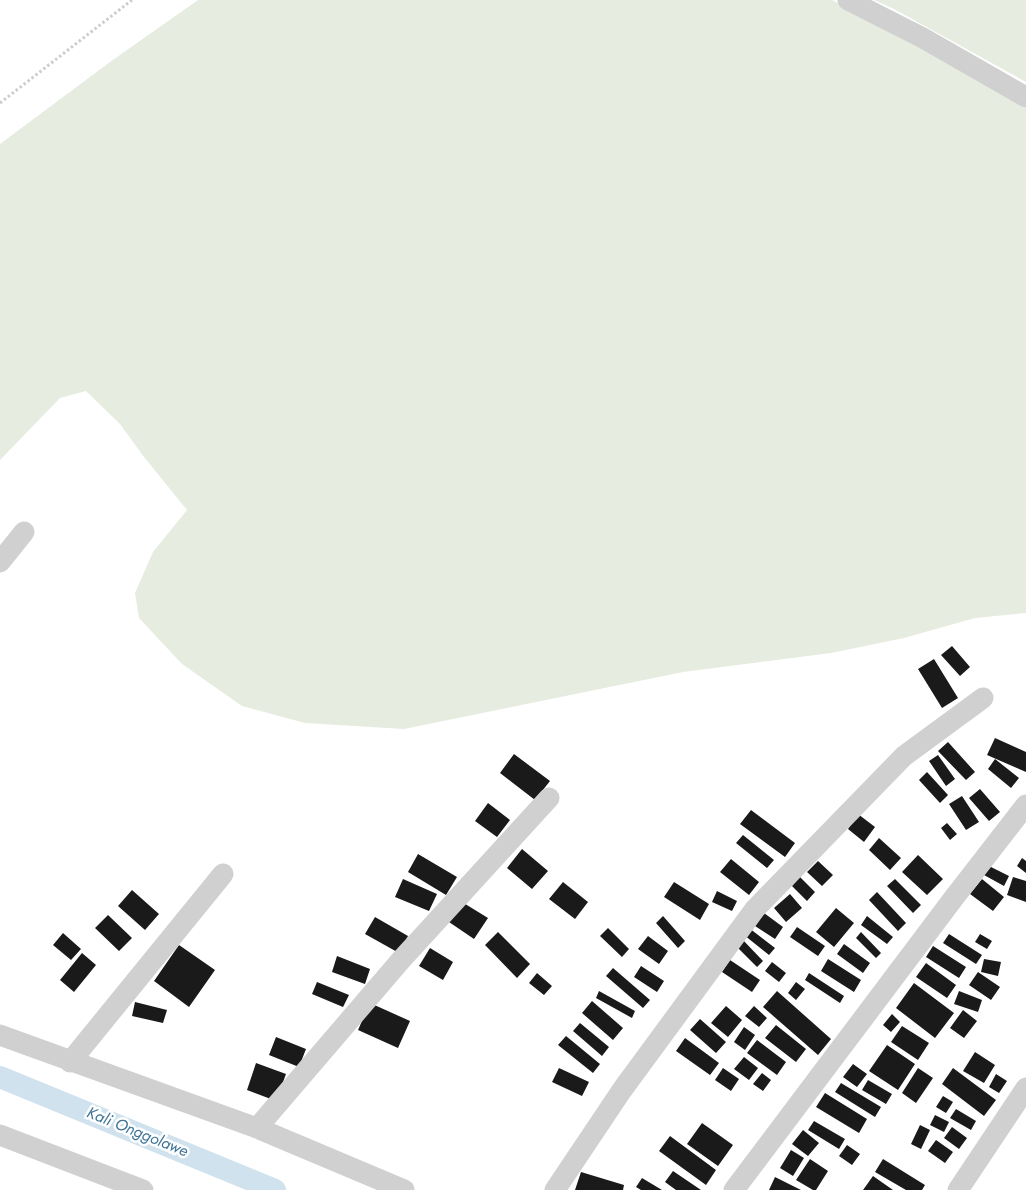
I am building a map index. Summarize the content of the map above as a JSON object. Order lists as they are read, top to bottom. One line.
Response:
{"water":["Kali Onggolawe"]}
